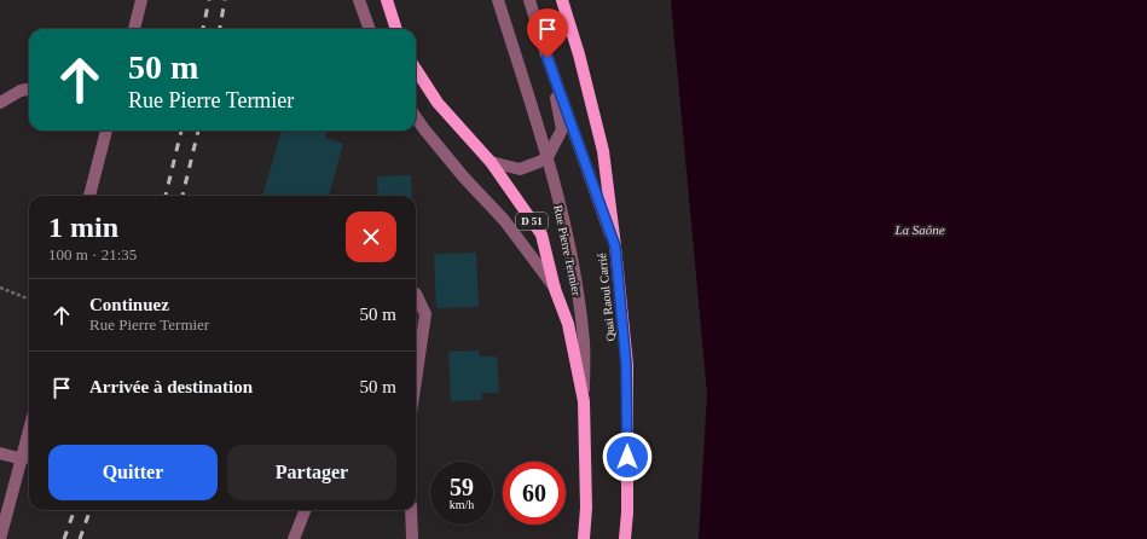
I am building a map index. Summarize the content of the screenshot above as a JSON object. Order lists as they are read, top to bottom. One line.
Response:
{"streets":{"main road":["D 51","Quai Raoul Carrié"],"street":["Rue Pierre Termier"]},"crossings":[["D 51","Rue Pierre Termier"]],"water":["La Saône"],"page":{"turn":["50 m","Rue Pierre Termier"],"heading":["1 min","100 m · 21:35"],"list":[{"name":"Continuez","note":"Rue Pierre Termier","value":"50 m"},{"name":"Arrivée à destination","value":"50 m"}],"buttons":["Quitter","Partager"],"speed":"59 km/h","limit":"60"}}
